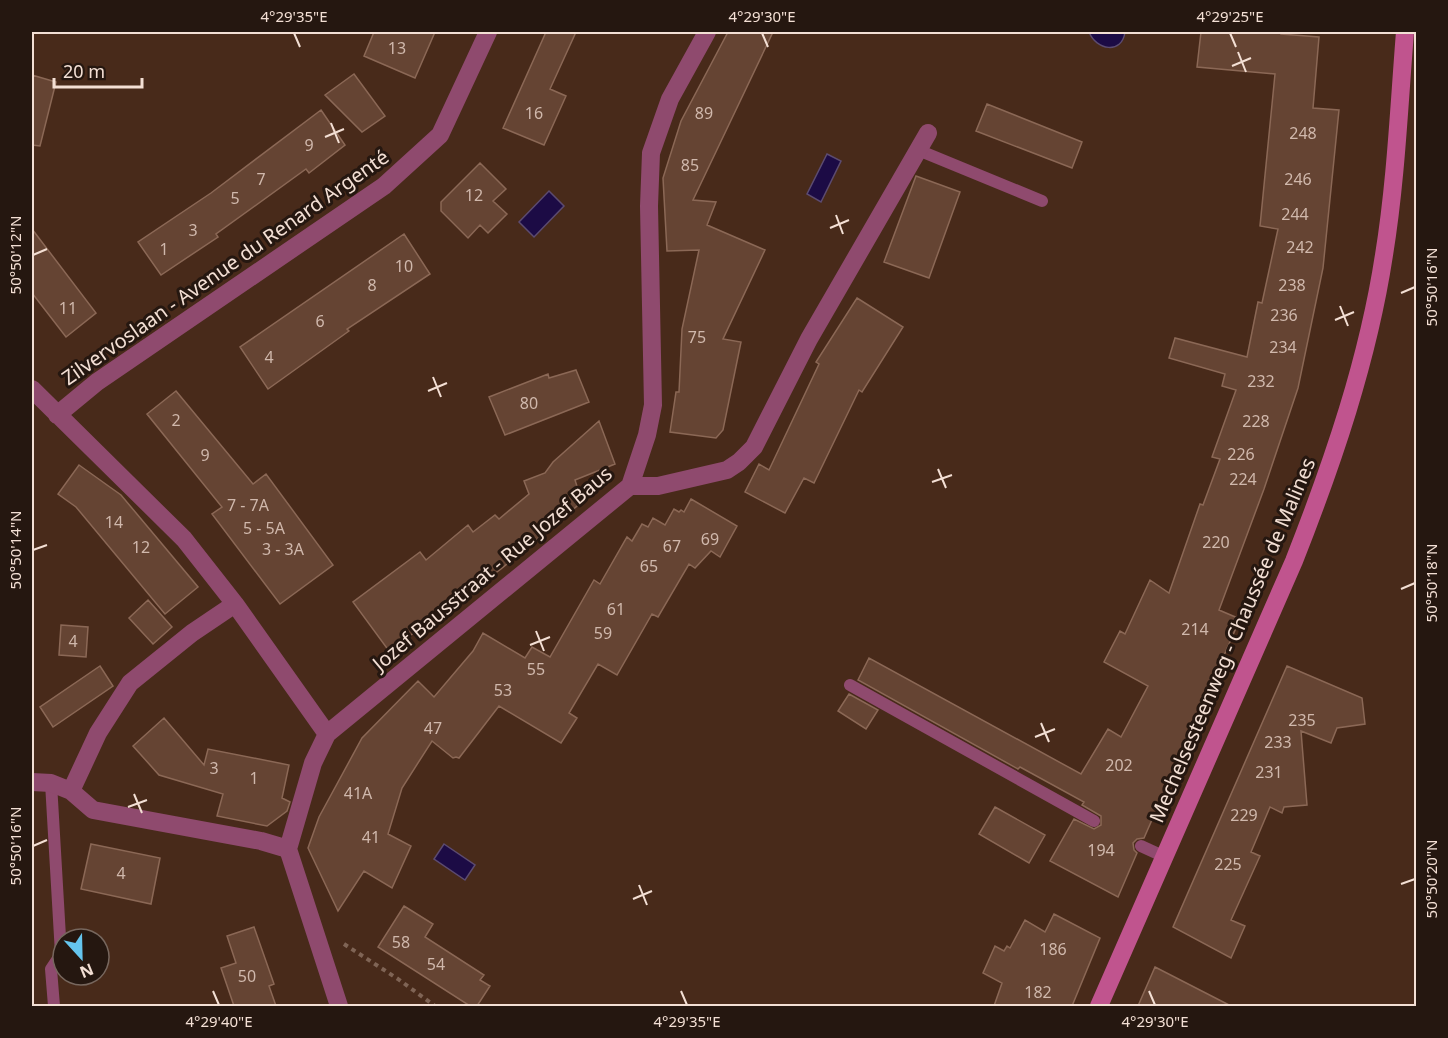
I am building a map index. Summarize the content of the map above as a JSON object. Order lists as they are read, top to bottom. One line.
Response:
{"streets":{"main road":["Mechelsesteenweg - Chaussée de Malines"],"street":["Zilvervoslaan - Avenue du Renard Argenté","Jozef Bausstraat - Rue Jozef Baus"]},"house_numbers":["13","16","89","248","9","85","7","246","12","5","244","3","242","1","10","8","238","11","236","6","75","234","4","232","80","2","228","226","9","224","7 - 7A","14","5 - 5A","69","220","67","12","3 - 3A","65","61","214","59","4","55","53","235","47","233","202","3","231","1","41A","229","41","194","225","4","58","186","54","50","182"],"scale_bar":"20 m","north":"bottom","coordinates":["4°29'35\"E","4°29'30\"E","4°29'25\"E","50°50'12\"N","50°50'16\"N","50°50'14\"N","50°50'18\"N","50°50'20\"N","4°29'40\"E"]}
